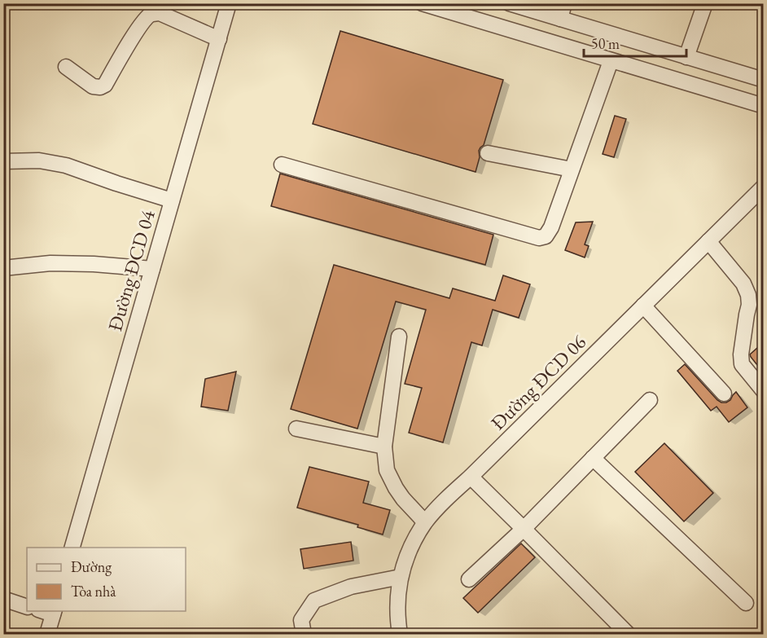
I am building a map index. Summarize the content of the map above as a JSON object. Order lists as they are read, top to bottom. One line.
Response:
{"streets":{"street":["Đường ĐCD 04","Đường ĐCD 06"]},"legend":["Đường","Tòa nhà"],"scale_bar":"50 m"}
